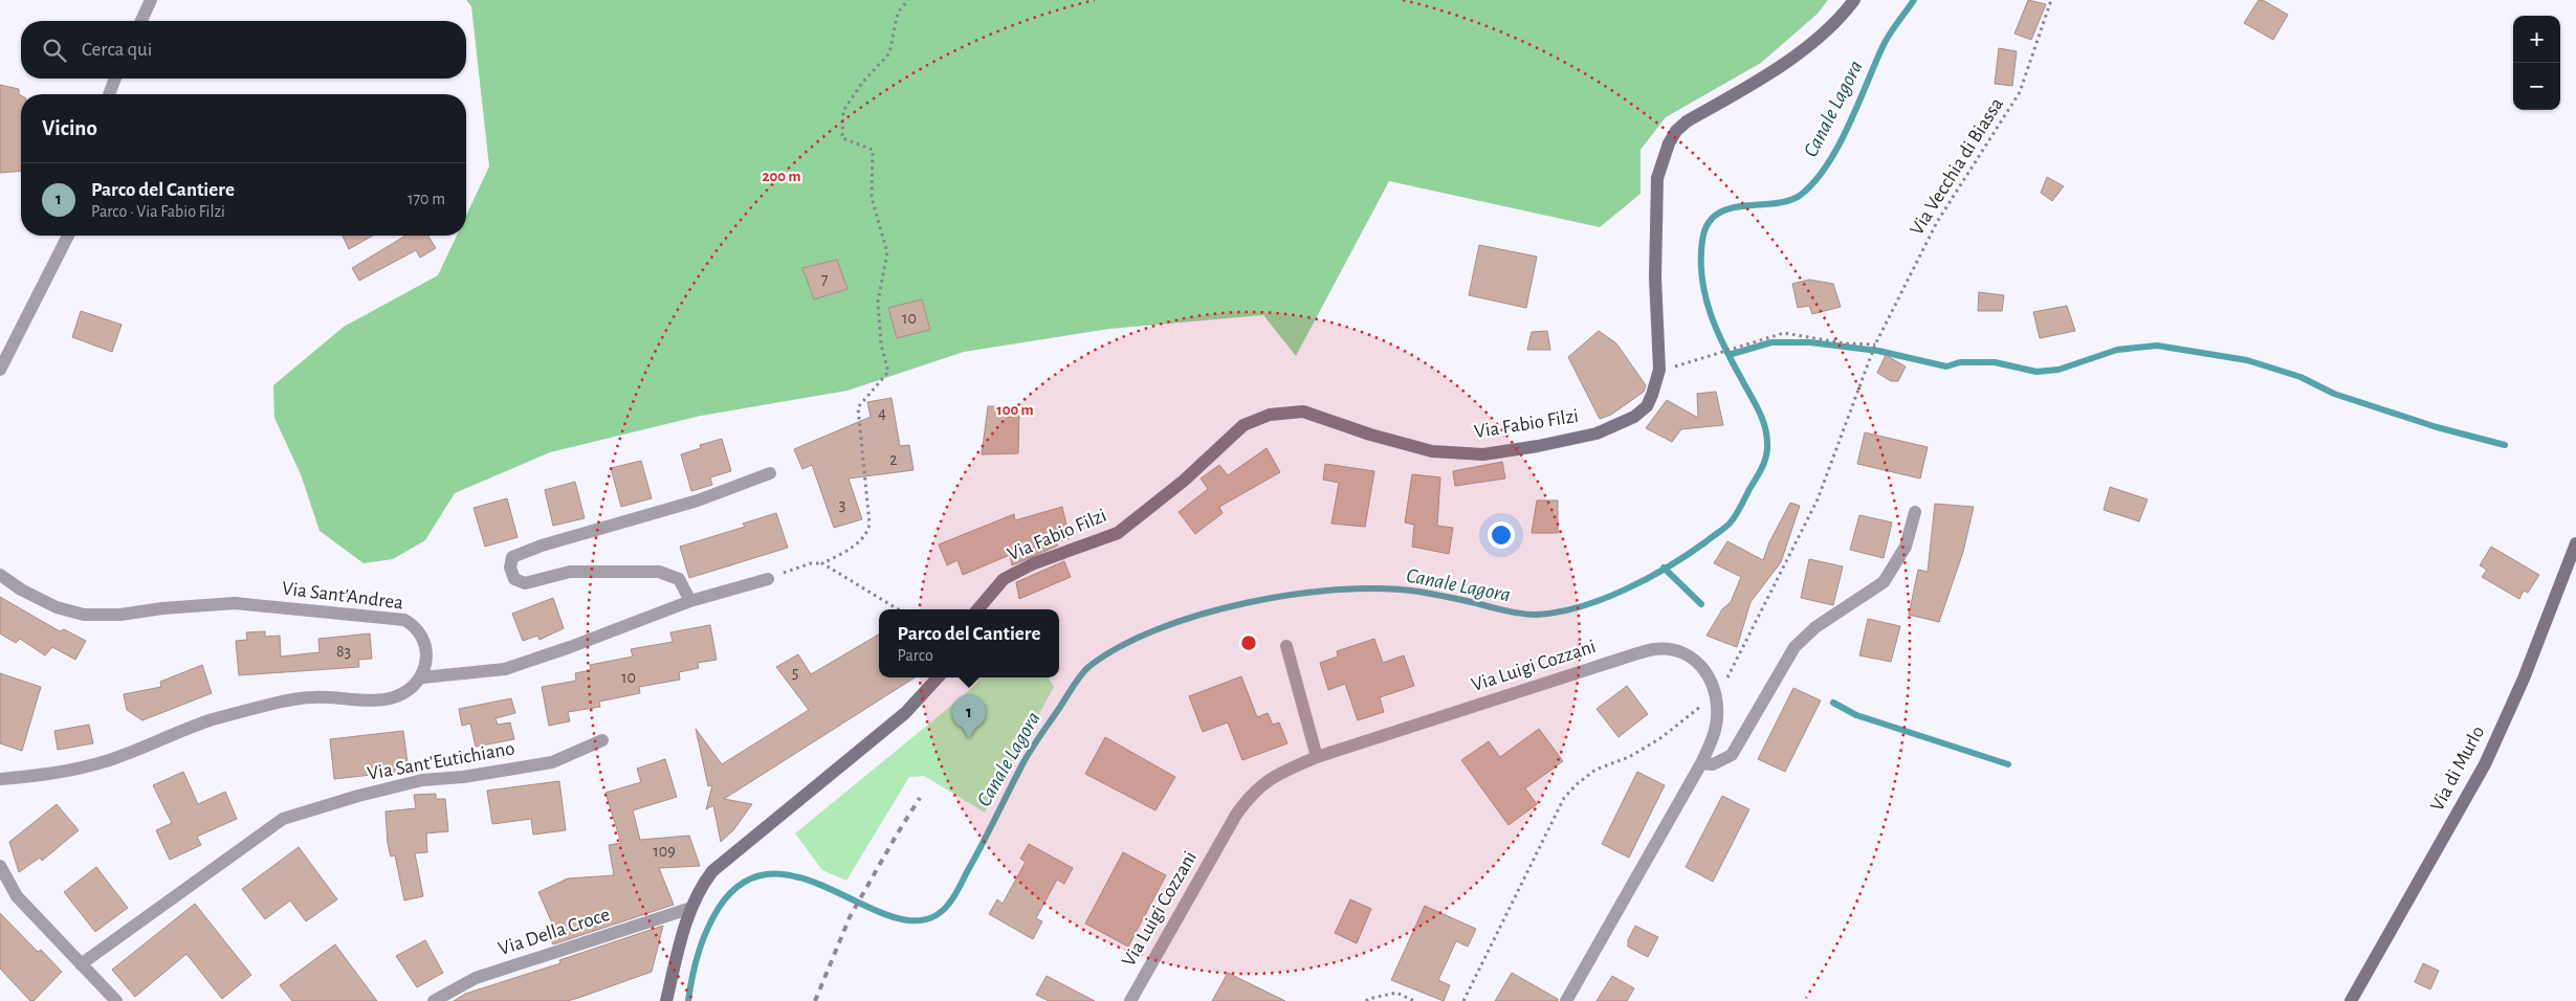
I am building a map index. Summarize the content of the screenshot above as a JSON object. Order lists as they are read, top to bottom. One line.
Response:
{"streets":{"street":["Via Fabio Filzi","Via Sant'Andrea","Via Luigi Cozzani","Via Sant'Eutichiano","Via di Murlo","Via Della Croce"],"path":["Via Vecchia di Biassa"]},"crossings":[["Via Vecchia di Biassa","Via Luigi Cozzani"]],"water":["Canale Lagora"],"house_numbers":["7","10","4","2","3","83","5","10","109"],"page":{"map_buttons":["+","−"],"search":"Cerca qui","heading":"Vicino","list":[{"mark":"1","name":"Parco del Cantiere","note":"Parco · Via Fabio Filzi","value":"170 m"}],"popup":["Parco del Cantiere","Parco"],"pins":"1"},"rings":["200 m","100 m"]}
